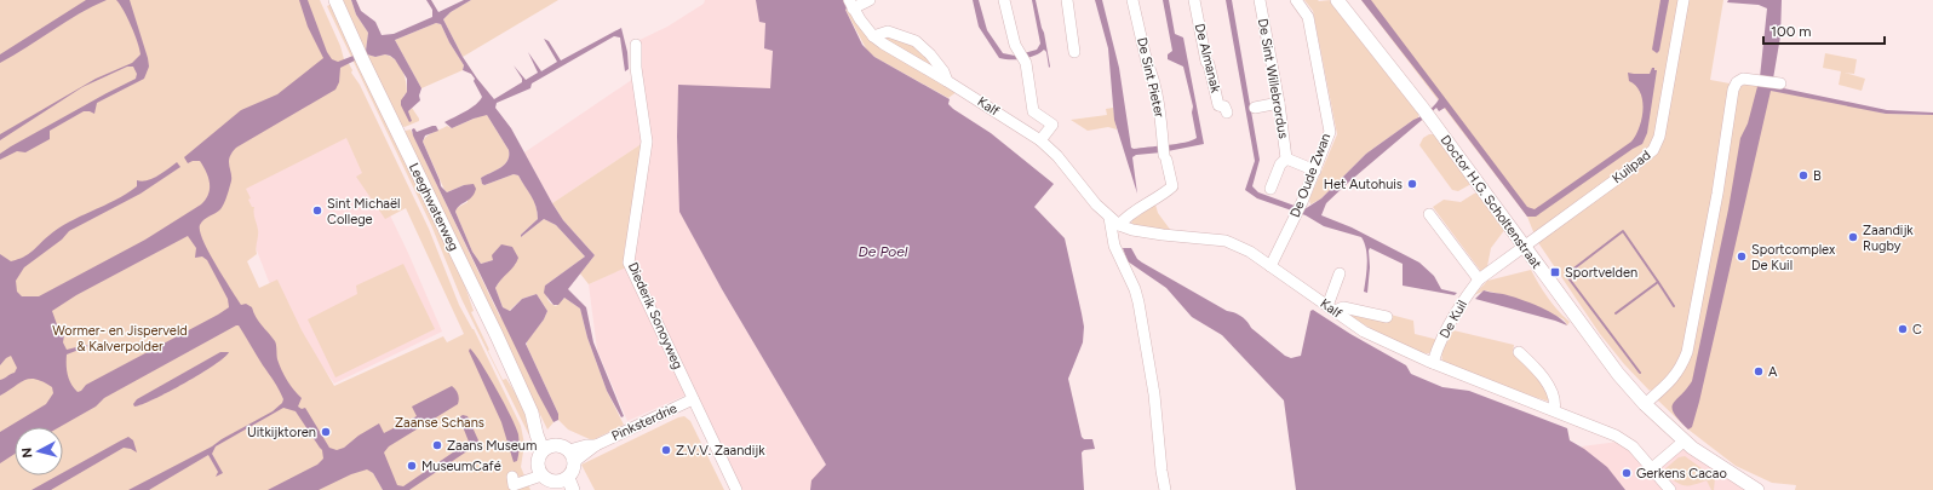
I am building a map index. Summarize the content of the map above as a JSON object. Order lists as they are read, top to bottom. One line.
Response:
{"streets":{"main road":["Doctor H.G. Scholtenstraat","Leeghwaterweg"],"street":["De Almanak","De Sint Pieter","De Sint Willebrordus","Kalf","Kuilpad","De Oude Zwan","Diederik Sonoyweg","De Kuil","Pinksterdrie"]},"crossings":[["De Sint Pieter","Kalf"],["De Sint Willebrordus","De Oude Zwan"],["Kalf","De Oude Zwan"],["Kalf","De Kuil"],["Kuilpad","Doctor H.G. Scholtenstraat"],["Kuilpad","De Kuil"],["Doctor H.G. Scholtenstraat","De Kuil"],["Leeghwaterweg","Pinksterdrie"],["Diederik Sonoyweg","Pinksterdrie"]],"water":["De Poel"],"parks":["Wormer- en Jisperveld & Kalverpolder","Zaanse Schans"],"places":{"other":["B","Het Autohuis","Sint Michaël College","Zaandijk Rugby","Sportcomplex De Kuil","C","A","Uitkijktoren","Zaans Museum","Z.V.V. Zaandijk","MuseumCafé","Gerkens Cacao"],"transit":["Sportvelden"]},"scale_bar":"100 m","north":"left"}
